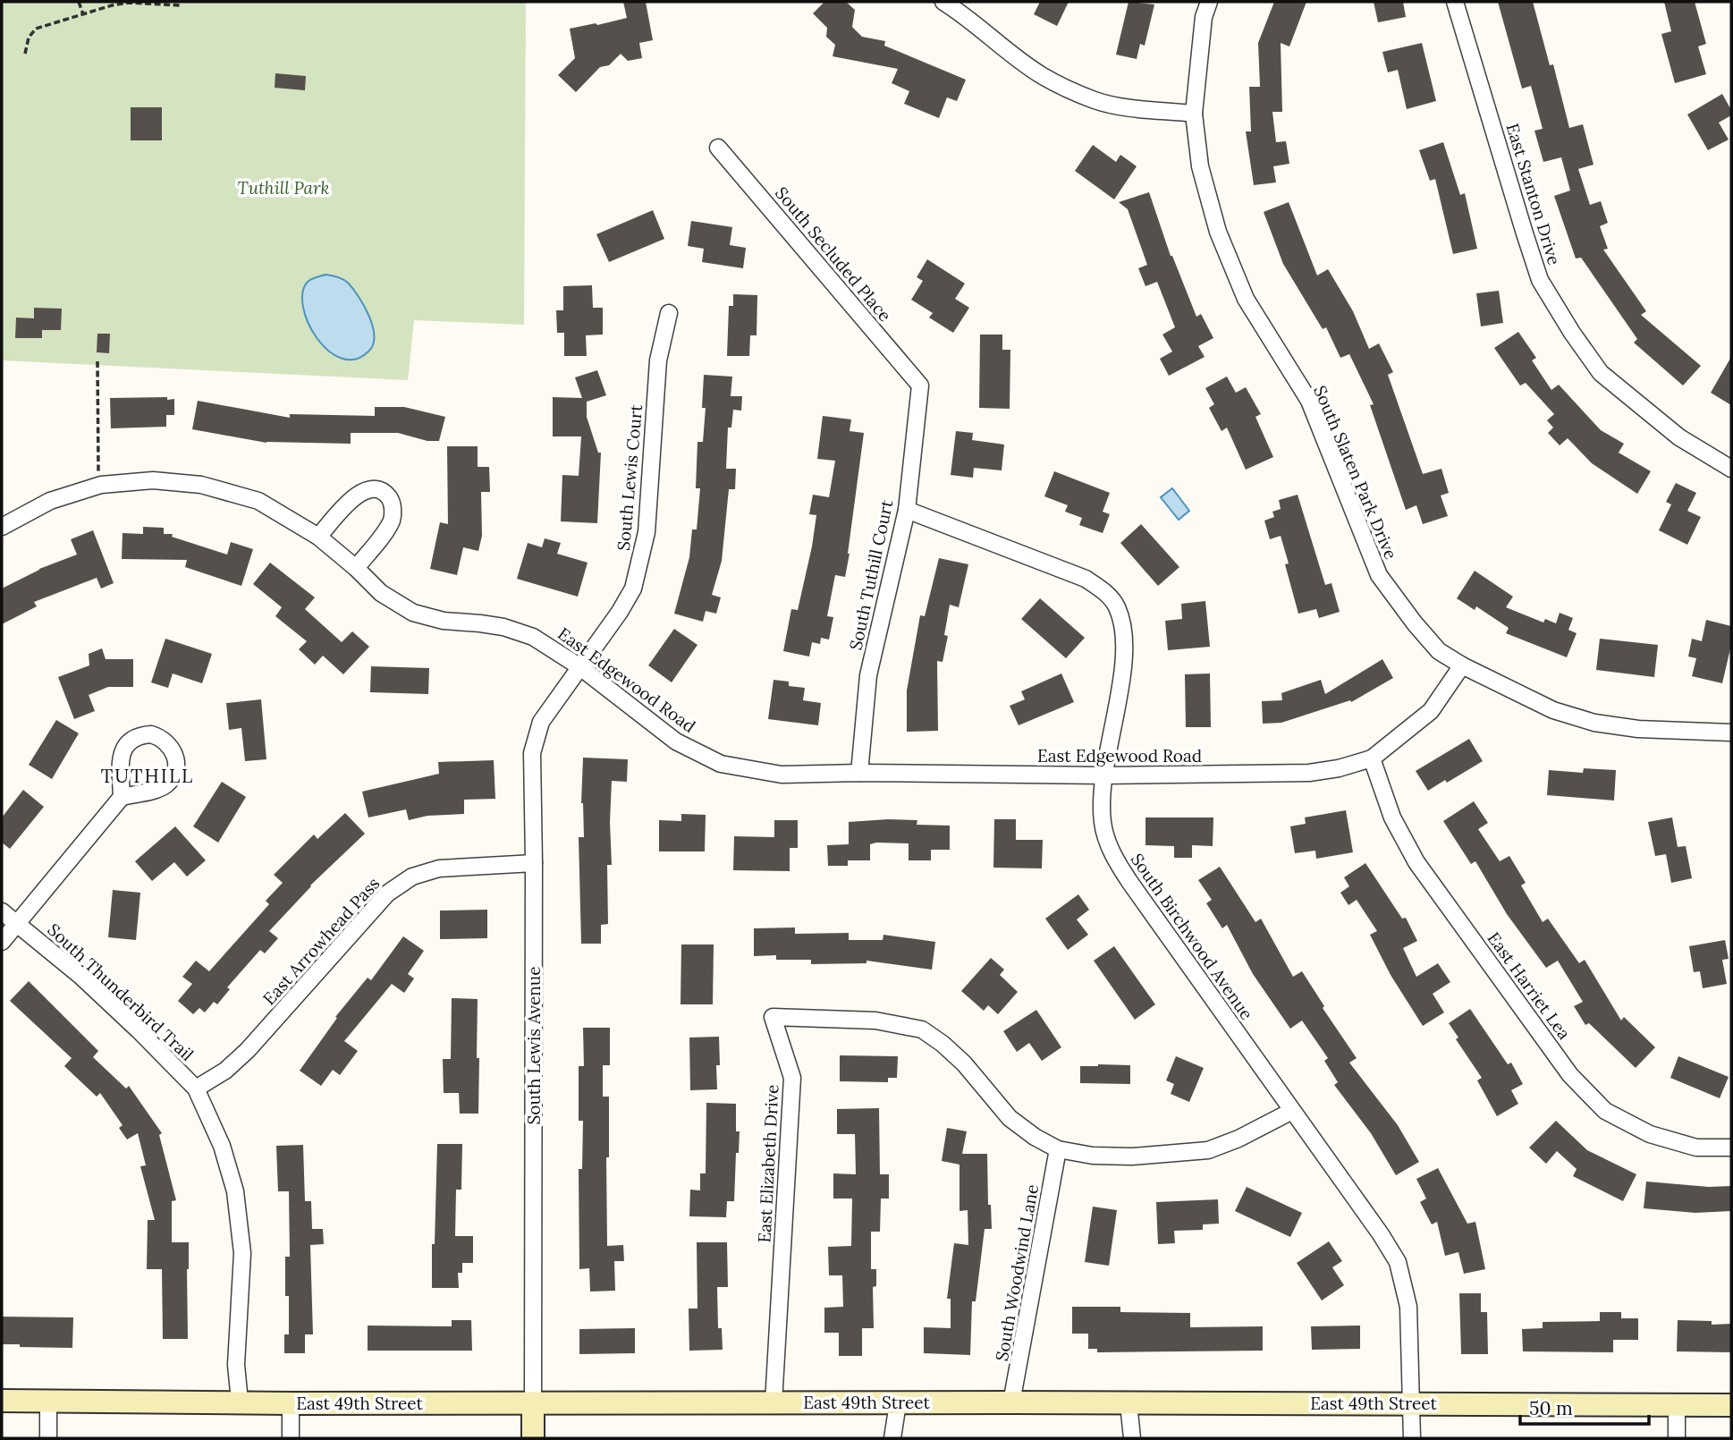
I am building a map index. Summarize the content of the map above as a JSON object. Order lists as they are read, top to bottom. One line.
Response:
{"streets":{"street":["East Stanton Drive","South Secluded Place","South Slaten Park Drive","South Lewis Court","South Tuthill Court","East Edgewood Road","South Birchwood Avenue","East Arrowhead Pass","East Harriet Lea","South Thunderbird Trail","South Lewis Avenue","East Elizabeth Drive","South Woodwind Lane","East 49th Street"]},"crossings":[["South Secluded Place","South Tuthill Court"],["South Slaten Park Drive","East Edgewood Road"],["South Lewis Court","East Edgewood Road"],["South Lewis Court","South Lewis Avenue"],["South Tuthill Court","East Edgewood Road"],["South Tuthill Court","South Birchwood Avenue"],["East Edgewood Road","South Birchwood Avenue"],["East Edgewood Road","East Harriet Lea"],["East Edgewood Road","South Lewis Avenue"],["South Birchwood Avenue","East Elizabeth Drive"],["South Birchwood Avenue","East 49th Street"],["East Arrowhead Pass","South Thunderbird Trail"],["East Arrowhead Pass","South Lewis Avenue"],["South Thunderbird Trail","East 49th Street"],["South Lewis Avenue","East 49th Street"],["East Elizabeth Drive","South Woodwind Lane"],["East Elizabeth Drive","East 49th Street"],["South Woodwind Lane","East 49th Street"]],"districts":["TUTHILL"],"parks":["Tuthill Park"],"scale_bar":"50 m"}
